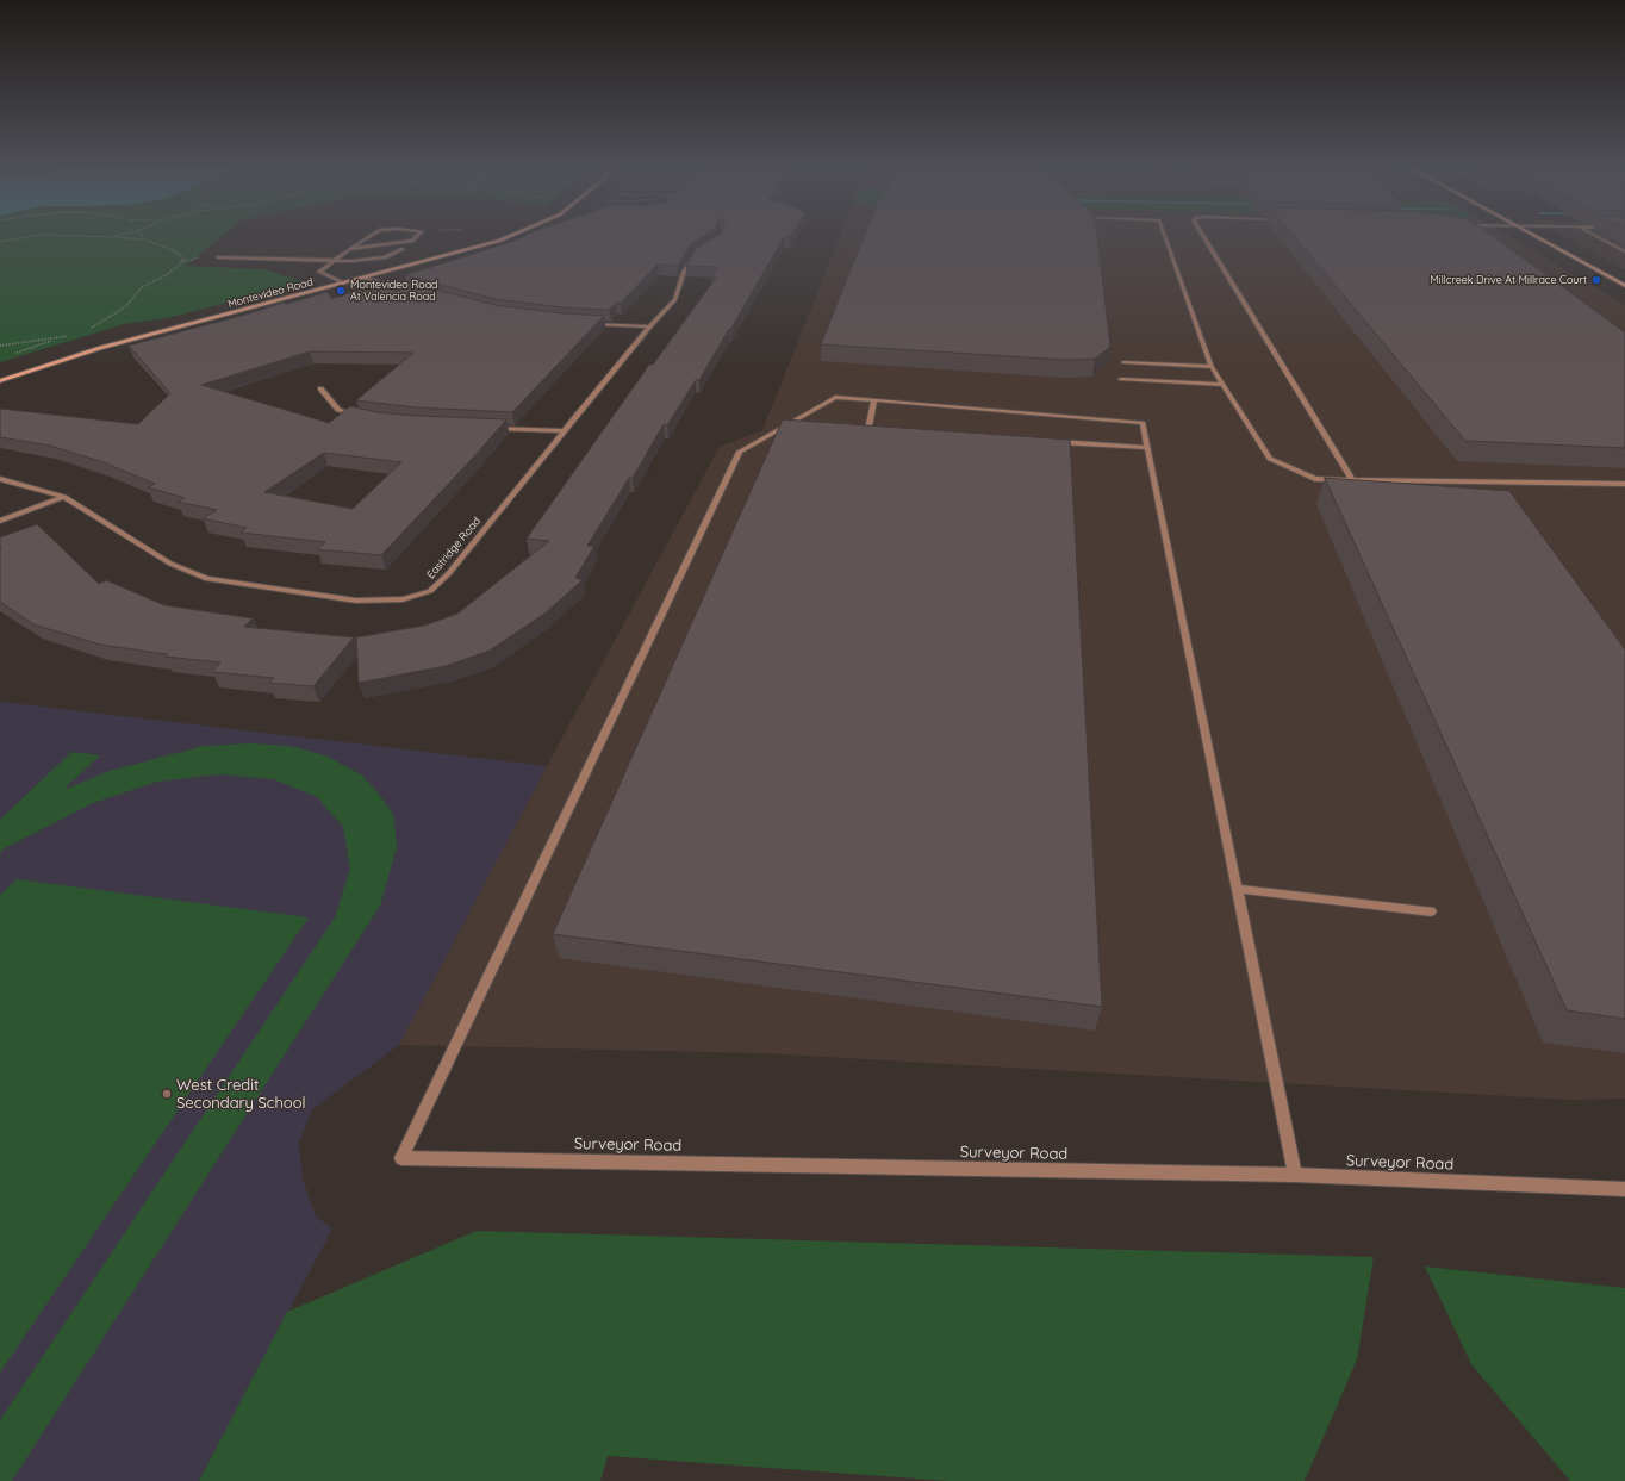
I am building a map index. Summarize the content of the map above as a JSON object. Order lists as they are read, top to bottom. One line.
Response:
{"streets":{"street":["Montevideo Road","Eastridge Road","Surveyor Road"]},"places":["Millcreek Drive At Millrace Court","Montevideo Road At Valencia Road","West Credit Secondary School"]}
